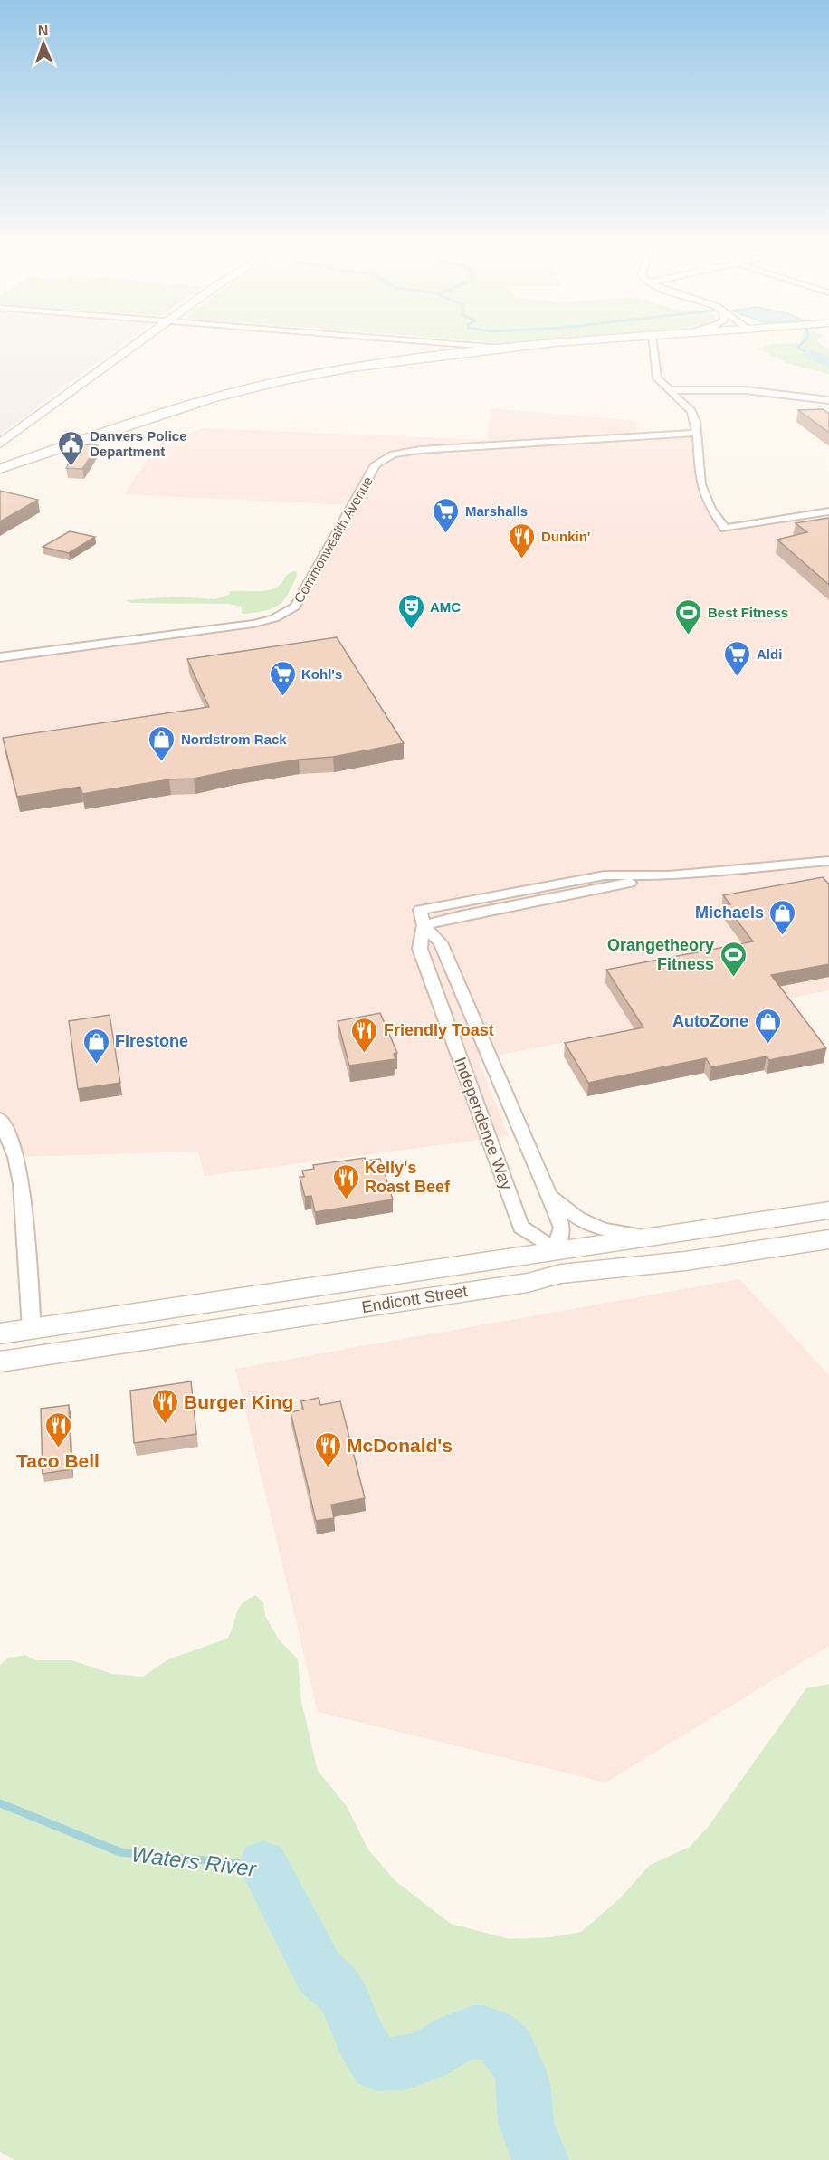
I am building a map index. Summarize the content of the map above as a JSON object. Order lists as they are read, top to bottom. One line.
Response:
{"streets":{"main road":["Endicott Street"],"street":["Commonwealth Avenue","Independence Way"]},"crossings":[["Independence Way","Endicott Street"]],"water":["Waters River"],"places":{"public building":["Danvers Police Department"],"supermarket":["Marshalls","Aldi","Kohl's"],"restaurant":["Dunkin'","Friendly Toast","Kelly's Roast Beef","Burger King","Taco Bell","McDonald's"],"theatre":["AMC"],"sports":["Best Fitness","Orangetheory Fitness"],"shop":["Nordstrom Rack","Michaels","AutoZone","Firestone"]},"north":"top"}
